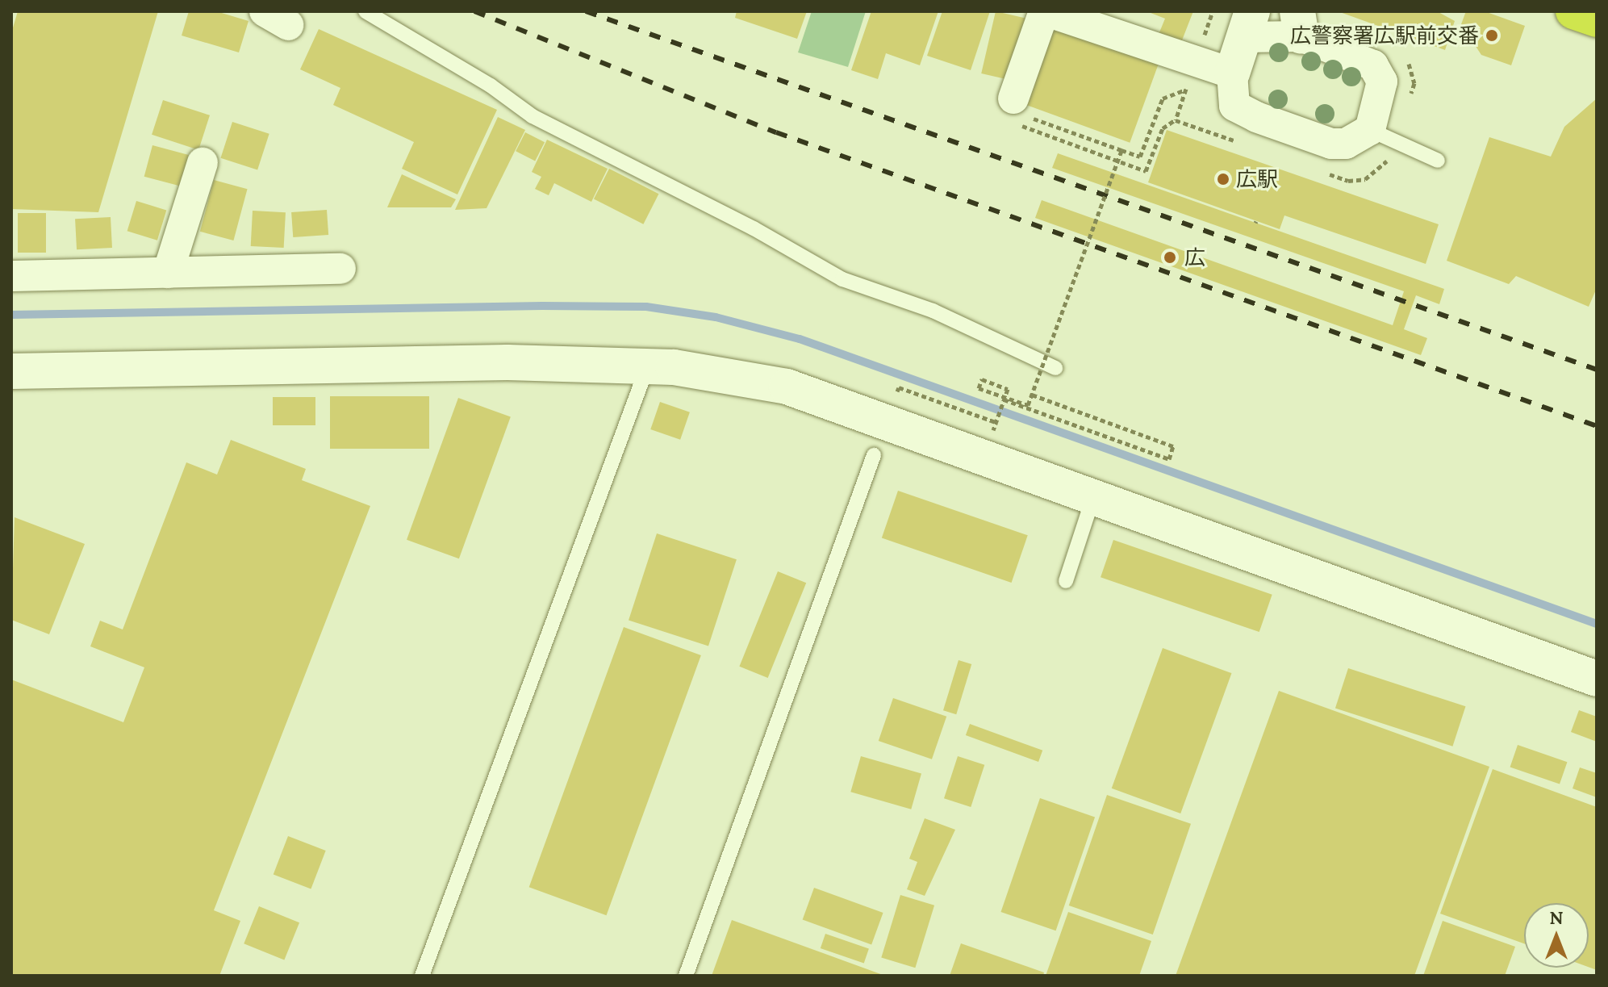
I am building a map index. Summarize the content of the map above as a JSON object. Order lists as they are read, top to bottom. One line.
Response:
{"places":["広警察署広駅前交番","広駅","広"],"north":"top"}
